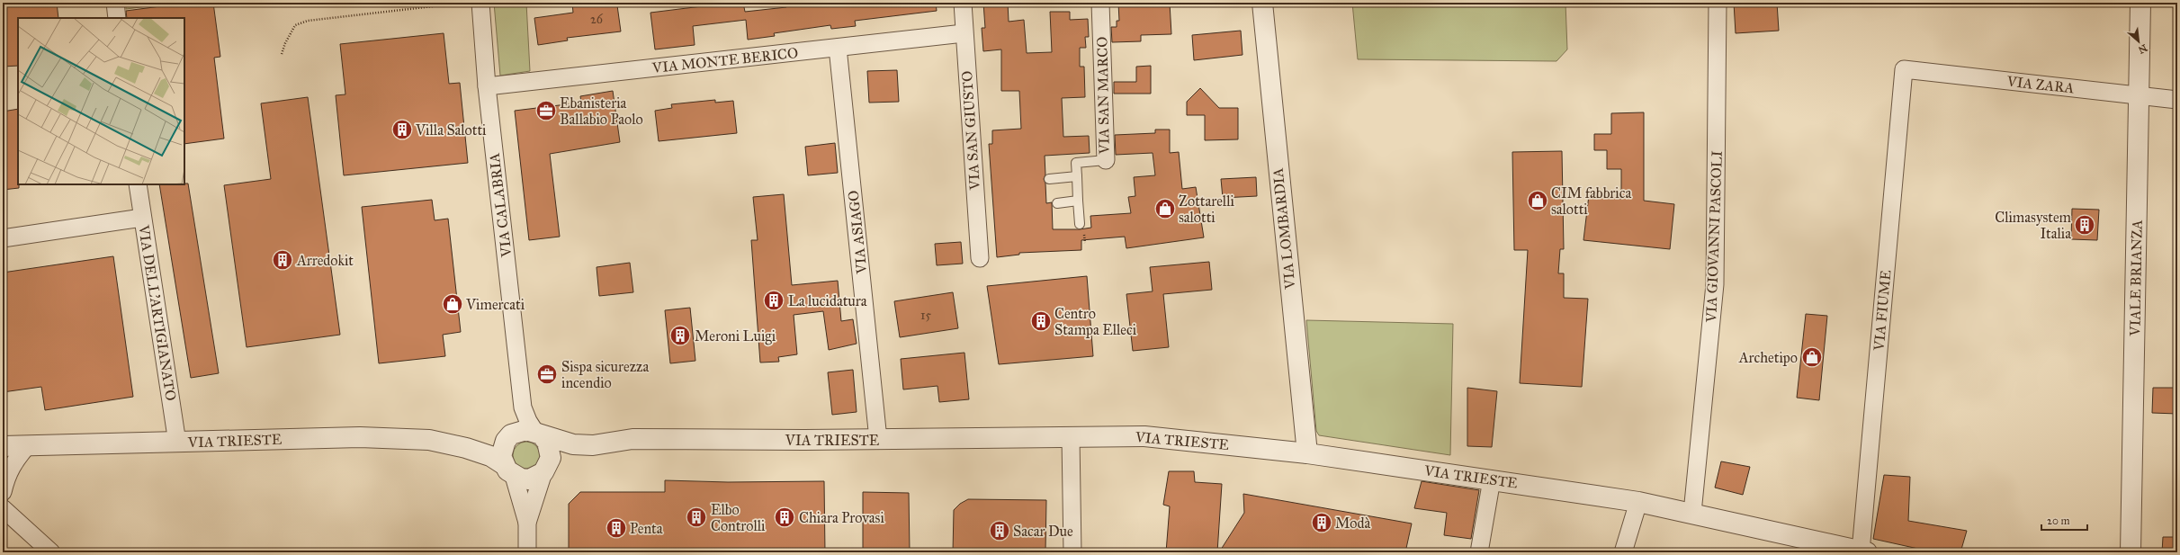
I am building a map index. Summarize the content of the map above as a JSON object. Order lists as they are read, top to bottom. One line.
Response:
{"streets":{"street":["VIA MONTE BERICO","VIA ZARA","VIA SAN MARCO","VIA SAN GIUSTO","VIA CALABRIA","VIA LOMBARDIA","VIA ASIAGO","VIA GIOVANNI PASCOLI","VIALE BRIANZA","VIA FIUME","VIA DELL'ARTIGIANATO","VIA TRIESTE"]},"crossings":[["VIA MONTE BERICO","VIA SAN GIUSTO"],["VIA MONTE BERICO","VIA CALABRIA"],["VIA MONTE BERICO","VIA ASIAGO"],["VIA ZARA","VIALE BRIANZA"],["VIA ZARA","VIA FIUME"],["VIA LOMBARDIA","VIA TRIESTE"],["VIA ASIAGO","VIA TRIESTE"],["VIA GIOVANNI PASCOLI","VIA TRIESTE"],["VIA FIUME","VIA TRIESTE"],["VIA DELL'ARTIGIANATO","VIA TRIESTE"]],"places":{"office":["Ebanisteria Ballabio Paolo","Sispa sicurezza incendio"],"building":["Villa Salotti","Climasystem Italia","Arredokit","La lucidatura","Centro Stampa Elleci","Meroni Luigi","Elbo Controlli","Chiara Provasi","Modà","Penta","Sacar Due"],"shop":["CIM fabbrica salotti","Zottarelli salotti","Vimercati","Archetipo"]},"house_numbers":["26","15"],"scale_bar":"20 m","north":"bottom right"}
